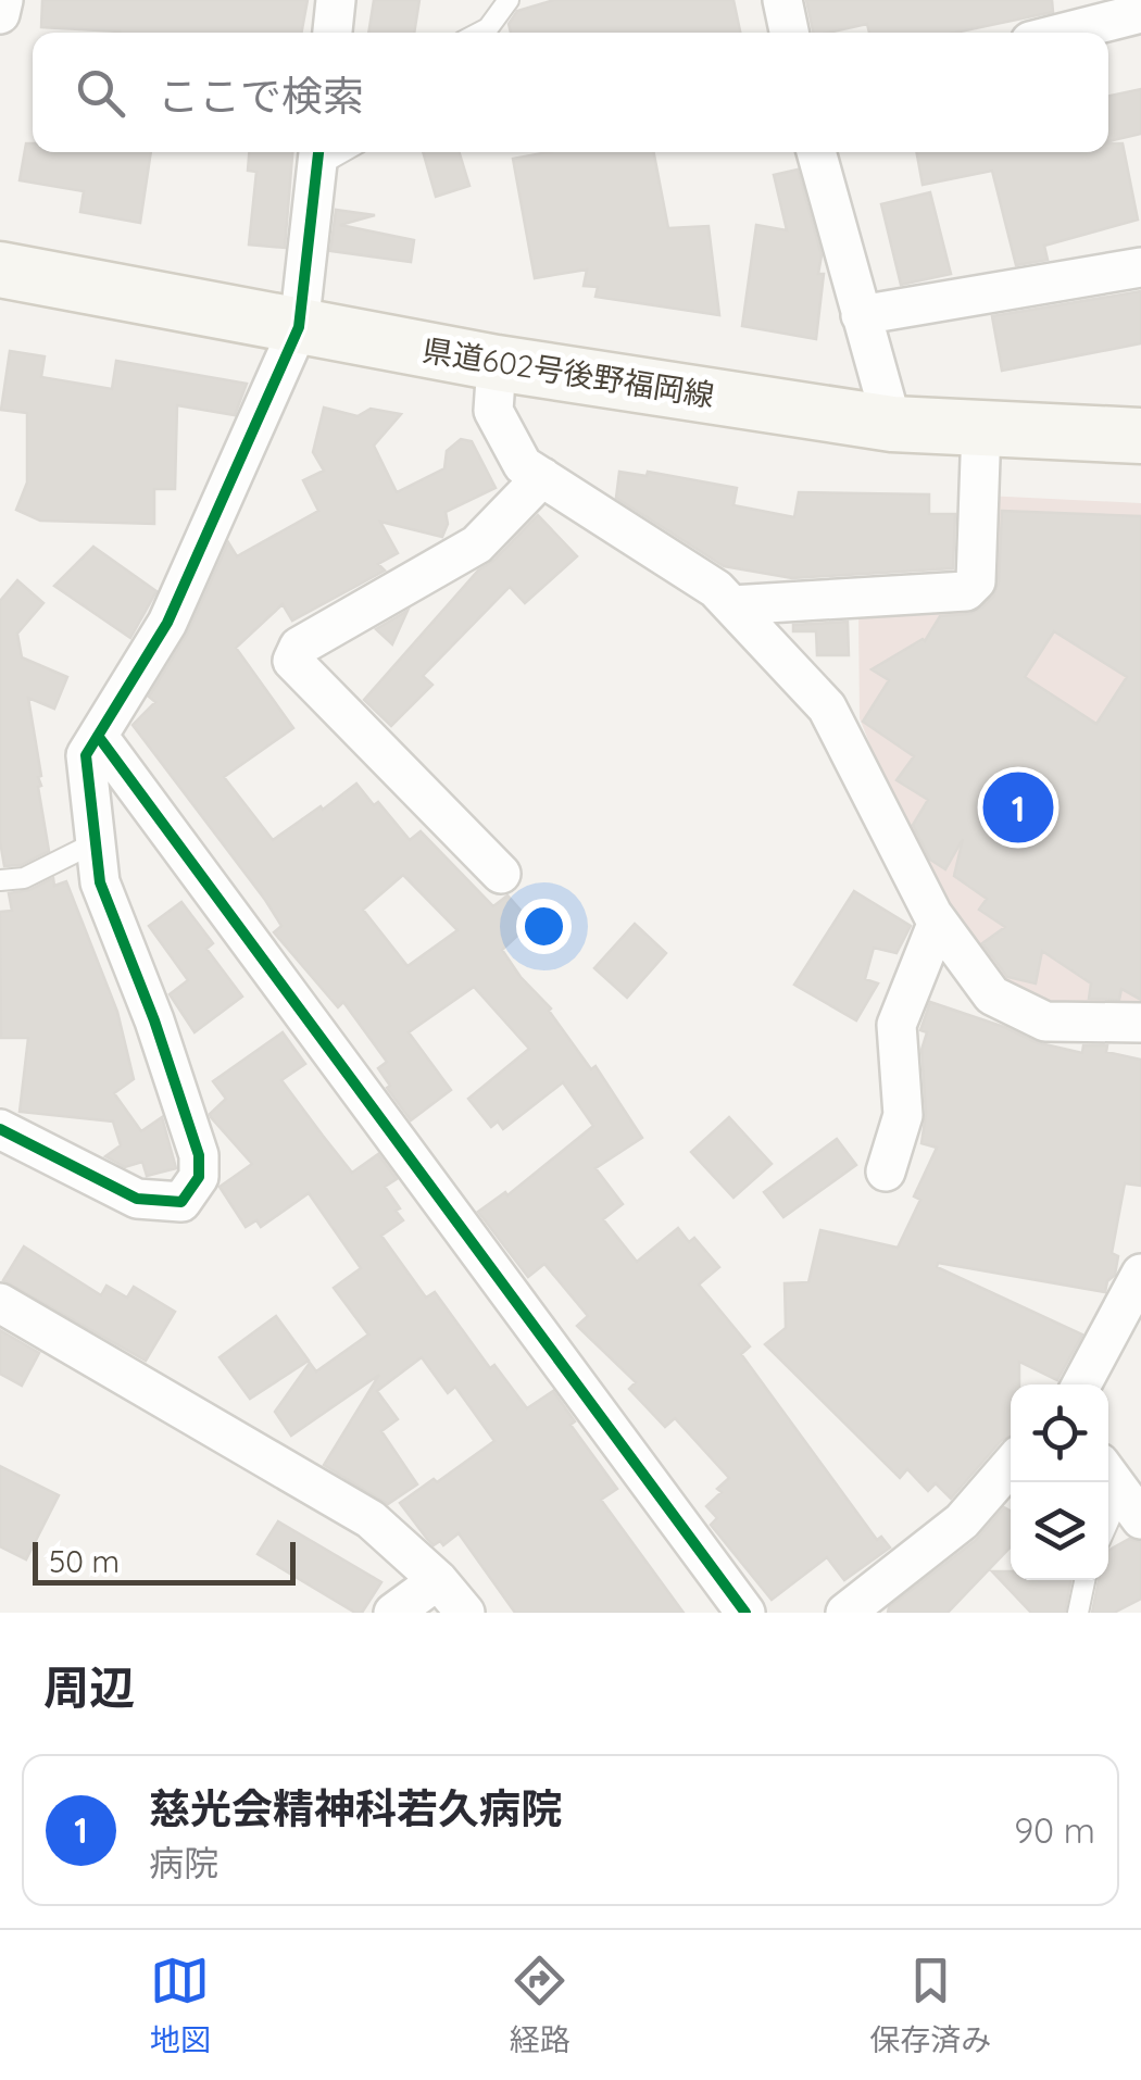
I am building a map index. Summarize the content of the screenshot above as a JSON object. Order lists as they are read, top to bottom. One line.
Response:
{"streets":{"main road":["県道602号後野福岡線"]},"scale_bar":"50 m","page":{"search":"ここで検索","pins":"1","scale":"50 m","heading":"周辺","list":[{"mark":"1","name":"慈光会精神科若久病院","note":"病院","value":"90 m"}],"nav":["地図","経路","保存済み"]}}
